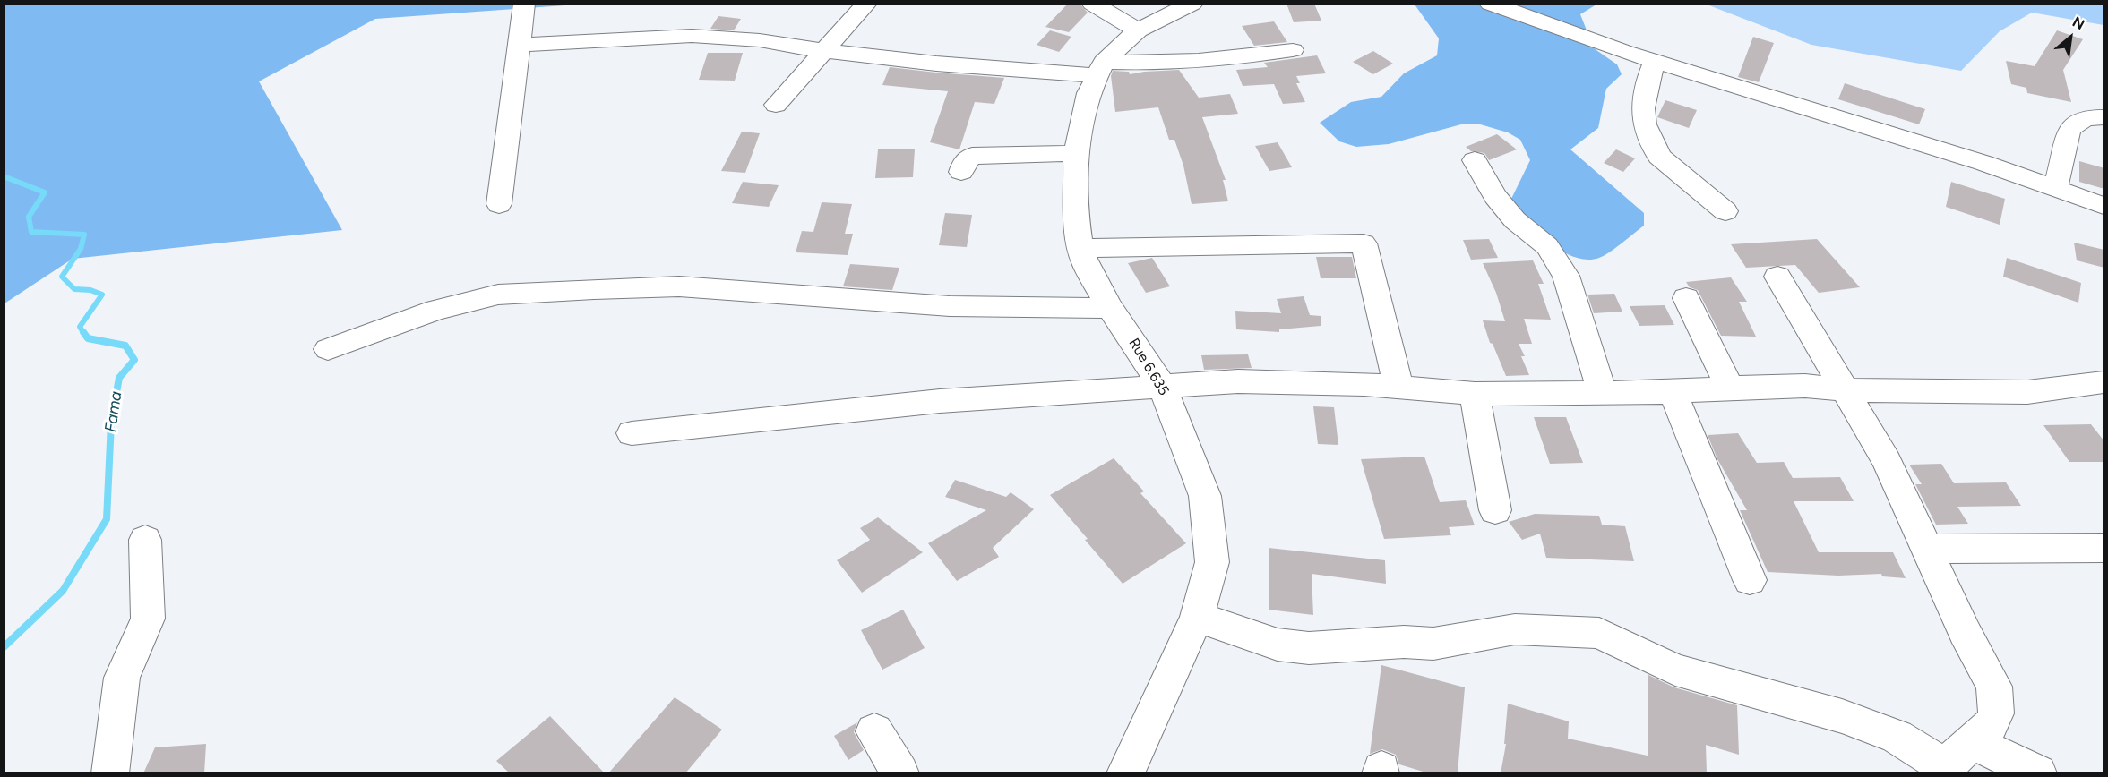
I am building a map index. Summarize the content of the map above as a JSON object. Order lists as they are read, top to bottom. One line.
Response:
{"streets":{"street":["Rue 6.635"]},"water":["Fama"],"north":"top right"}
